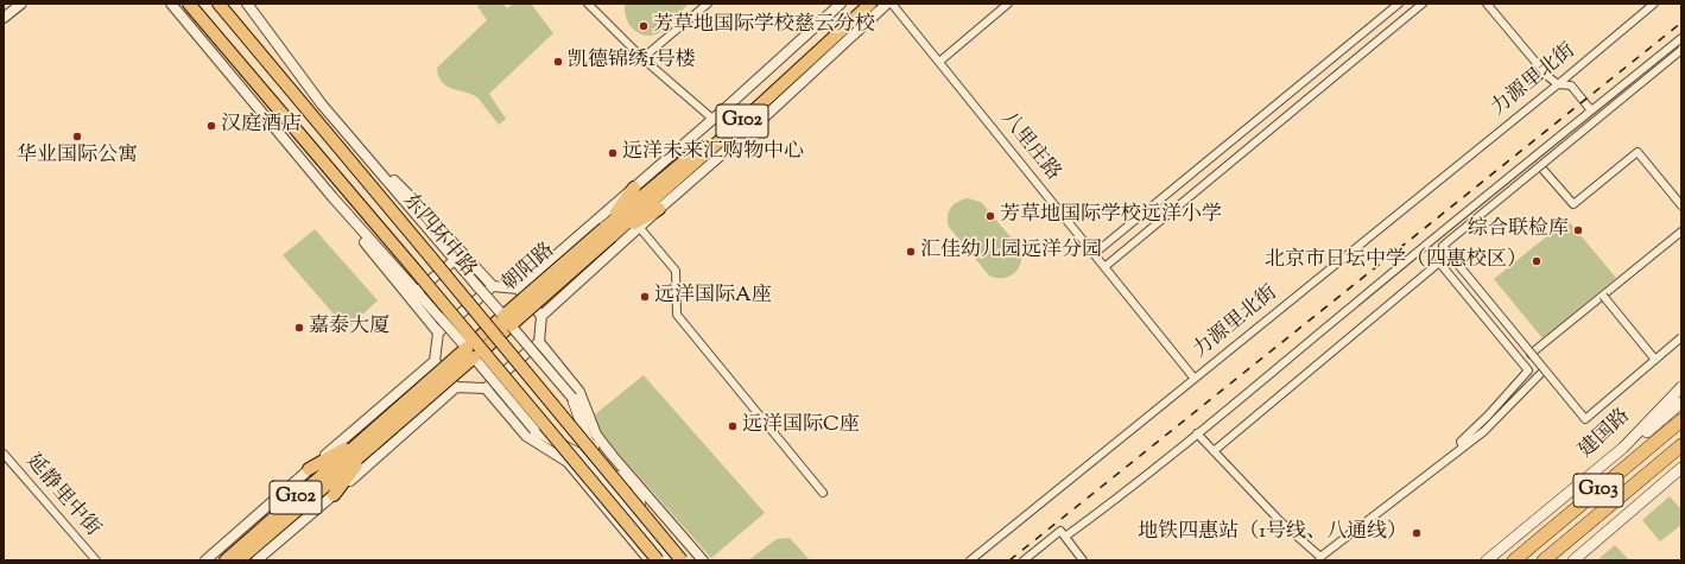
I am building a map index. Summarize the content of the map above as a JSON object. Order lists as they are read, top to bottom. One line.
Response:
{"streets":{"highway":["G102","东四环中路","朝阳路","G103"],"main road":["建国路"],"street":["力源里北街","八里庄路","延静里中街"]},"crossings":[["力源里北街","八里庄路"],["东四环中路","朝阳路"]],"places":["芳草地国际学校慈云分校","凯德锦绣1号楼","汉庭酒店","华业国际公寓","远洋未来汇购物中心","芳草地国际学校远洋小学","综合联检库","汇佳幼儿园远洋分园","北京市日坛中学（四惠校区）","远洋国际A座","嘉泰大厦","远洋国际C座","地铁四惠站（1号线、八通线）"]}
